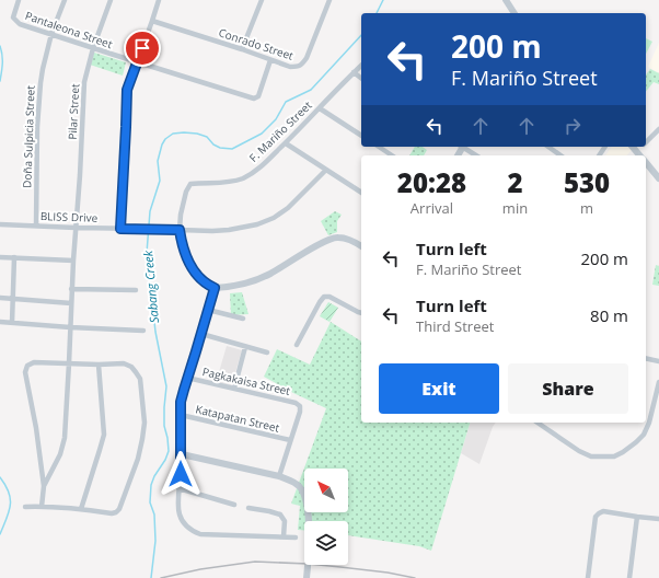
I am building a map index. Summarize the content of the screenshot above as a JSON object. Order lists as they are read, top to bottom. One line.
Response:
{"streets":{"street":["Pantaleona Street","Conrado Street","Pilar Street","F. Mariño Street","Doña Sulpicia Street","BLISS Drive","Pagkakaisa Street","Katapatan Street"]},"crossings":[["Pantaleona Street","Conrado Street"],["Pantaleona Street","Pilar Street"],["Pantaleona Street","Doña Sulpicia Street"],["Pilar Street","BLISS Drive"],["F. Mariño Street","BLISS Drive"],["Doña Sulpicia Street","BLISS Drive"],["Pagkakaisa Street","Katapatan Street"]],"water":["Sabang Creek"],"north":"top left","page":{"turn":["200 m","F. Mariño Street"],"eta":["20:28","Arrival","2","min","530","m"],"list":[{"name":"Turn left","note":"F. Mariño Street","value":"200 m"},{"name":"Turn left","note":"Third Street","value":"80 m"}],"buttons":["Exit","Share"]}}
